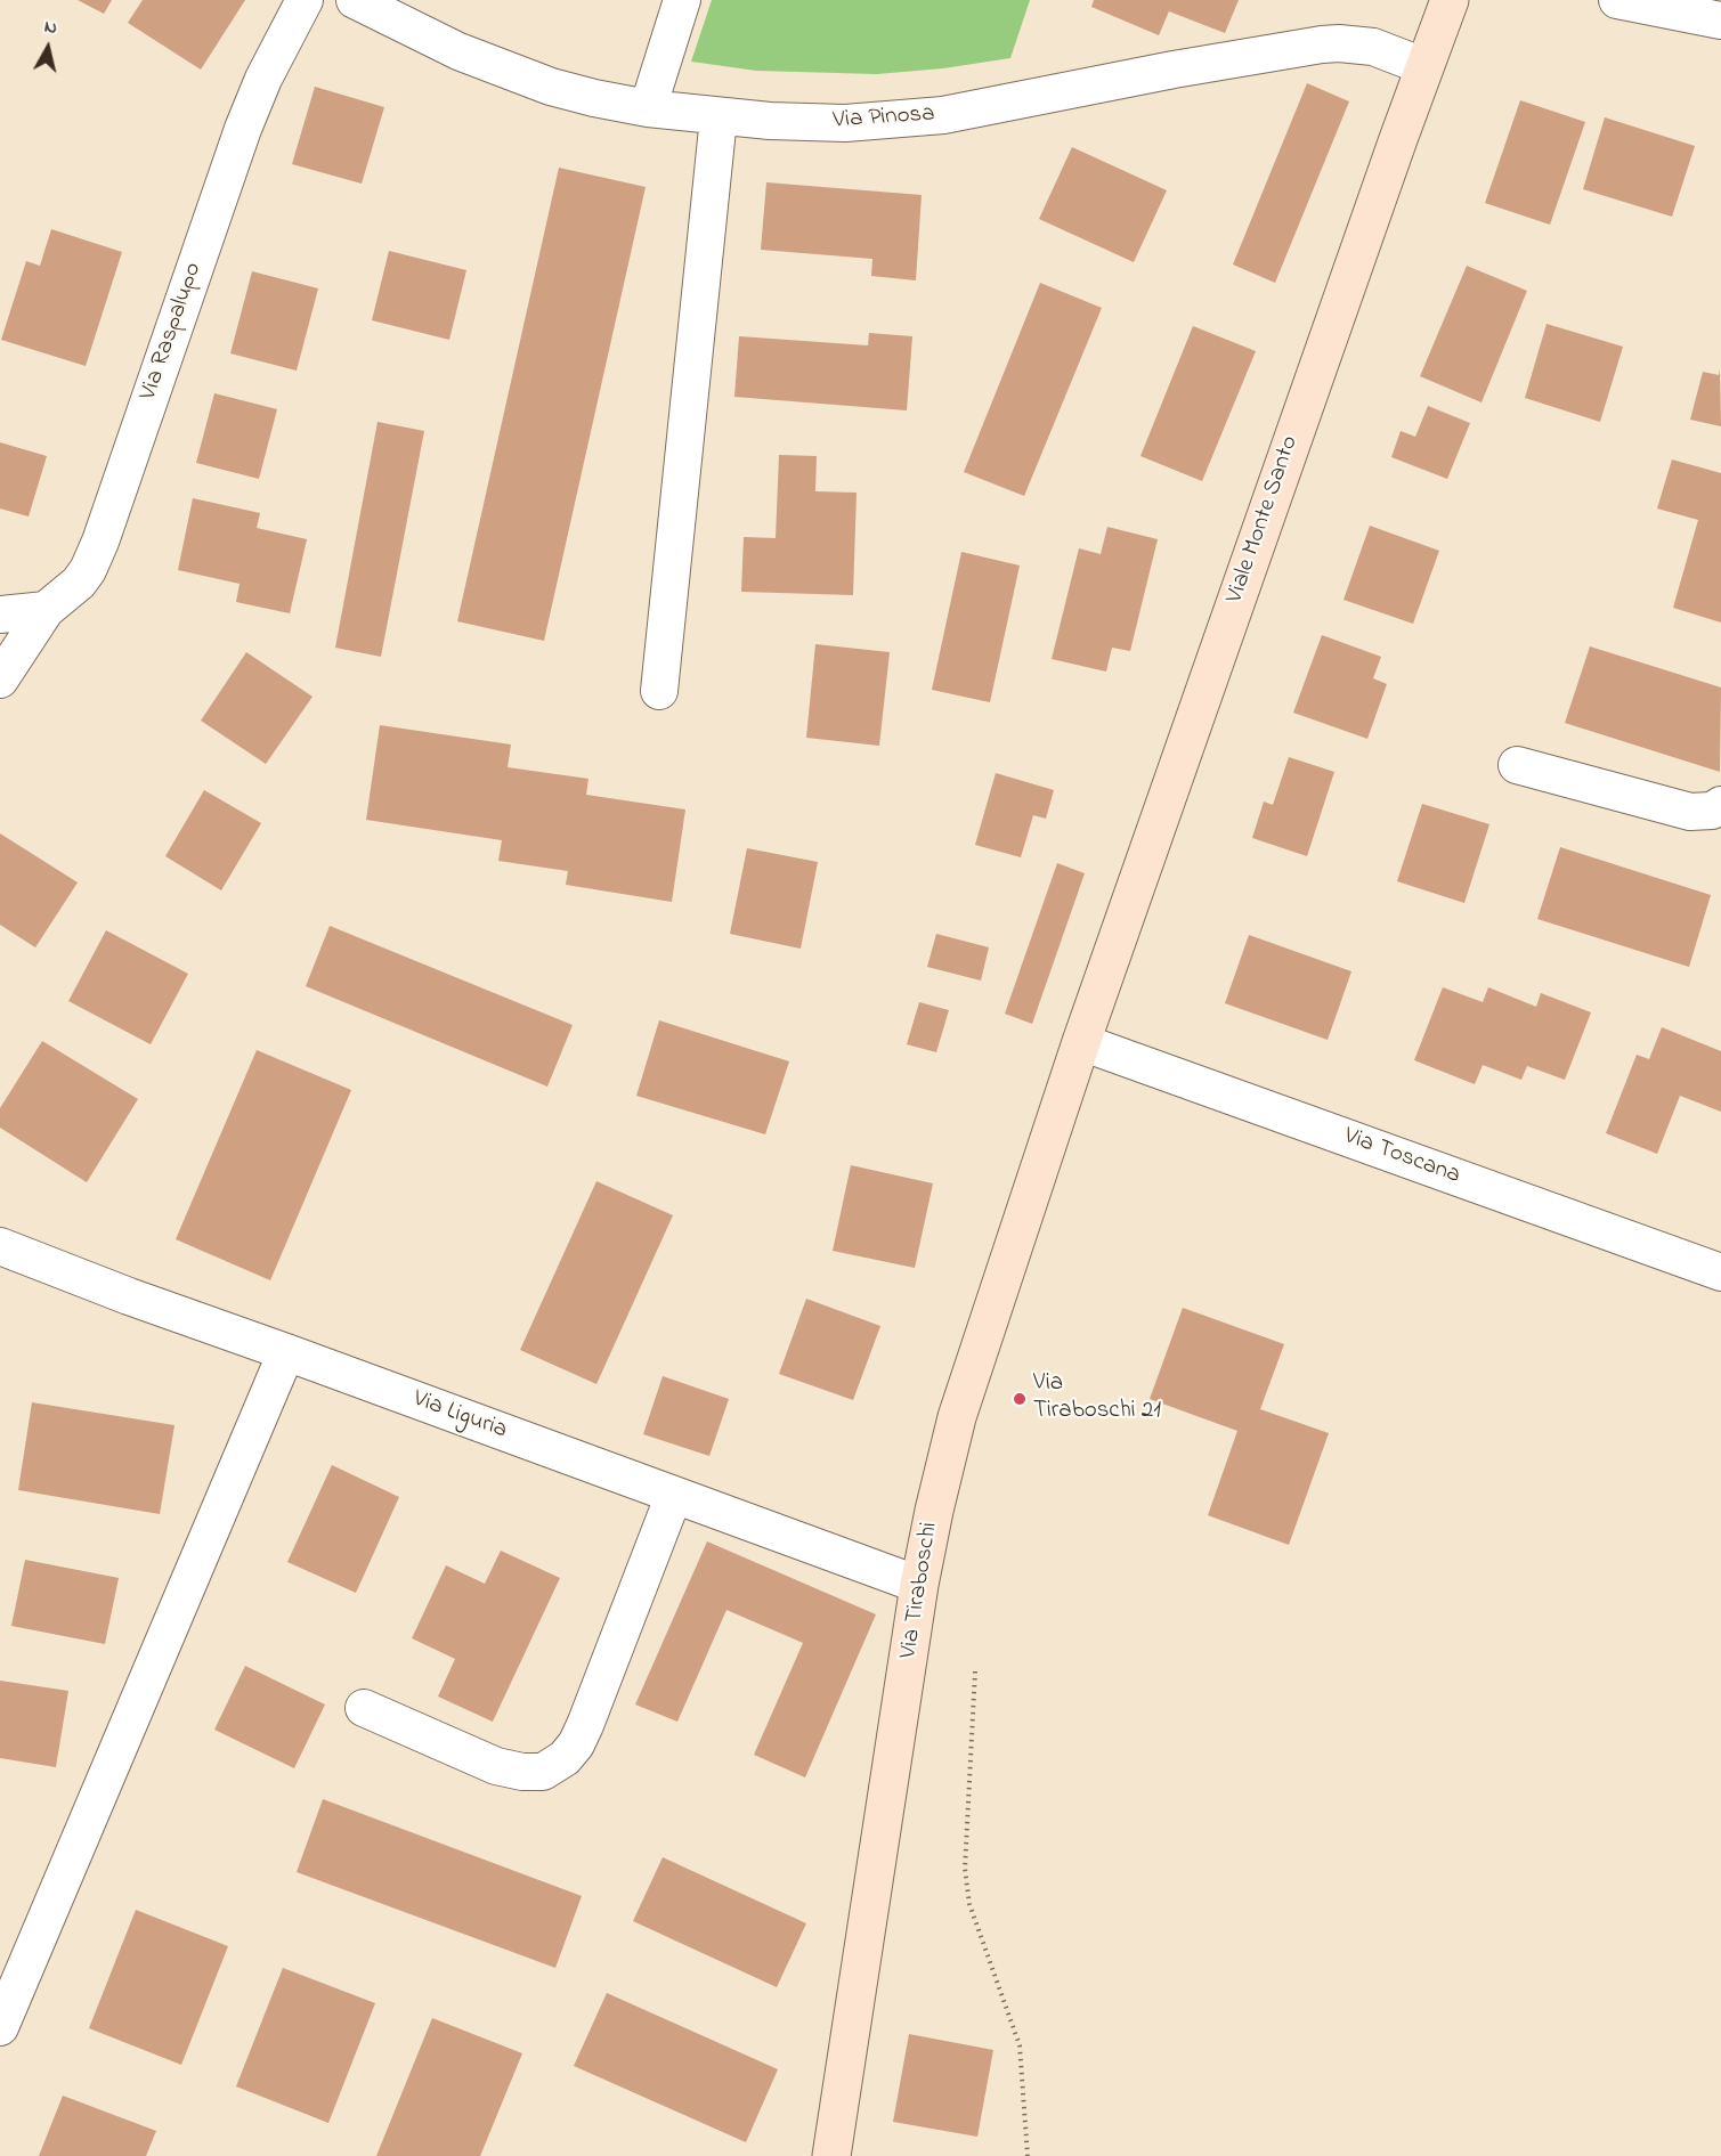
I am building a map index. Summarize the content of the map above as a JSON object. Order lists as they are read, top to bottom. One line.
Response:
{"streets":{"street":["Via Pinosa","Via Raspalupo","Viale Monte Santo","Via Toscana","Via Liguria","Via Tiraboschi"]},"crossings":[["Via Pinosa","Viale Monte Santo"],["Viale Monte Santo","Via Toscana"],["Viale Monte Santo","Via Tiraboschi"],["Via Toscana","Via Tiraboschi"],["Via Liguria","Via Tiraboschi"]],"places":["Via Tiraboschi 21"],"north":"top"}
